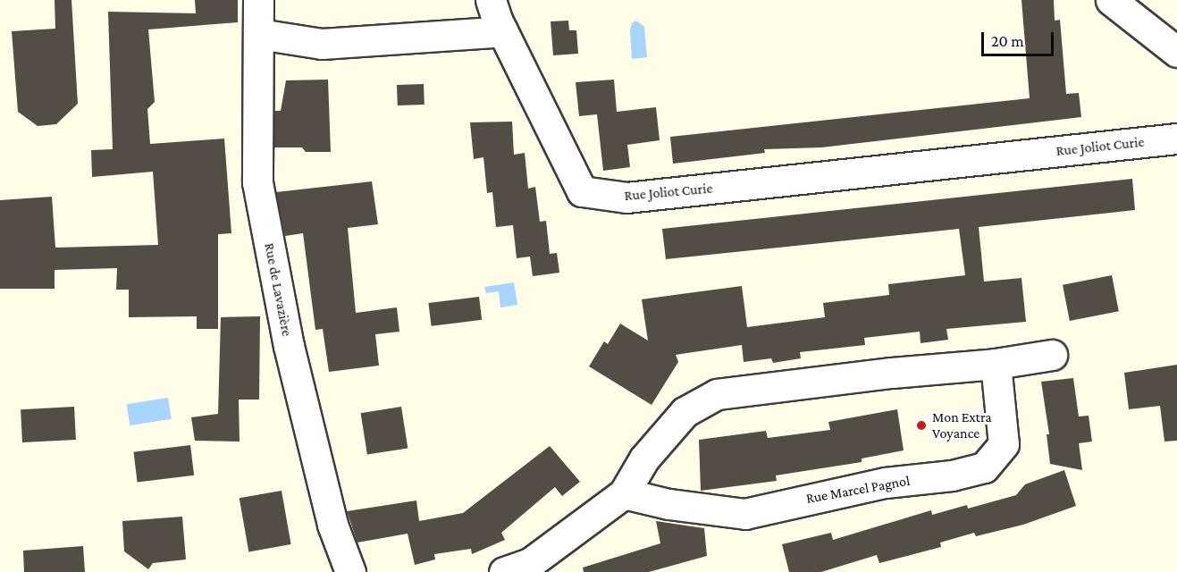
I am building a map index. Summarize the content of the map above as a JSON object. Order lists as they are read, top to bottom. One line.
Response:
{"streets":{"street":["Rue Joliot Curie","Rue de Lavazière","Rue Marcel Pagnol"]},"places":["Mon Extra Voyance"],"scale_bar":"20 m"}
